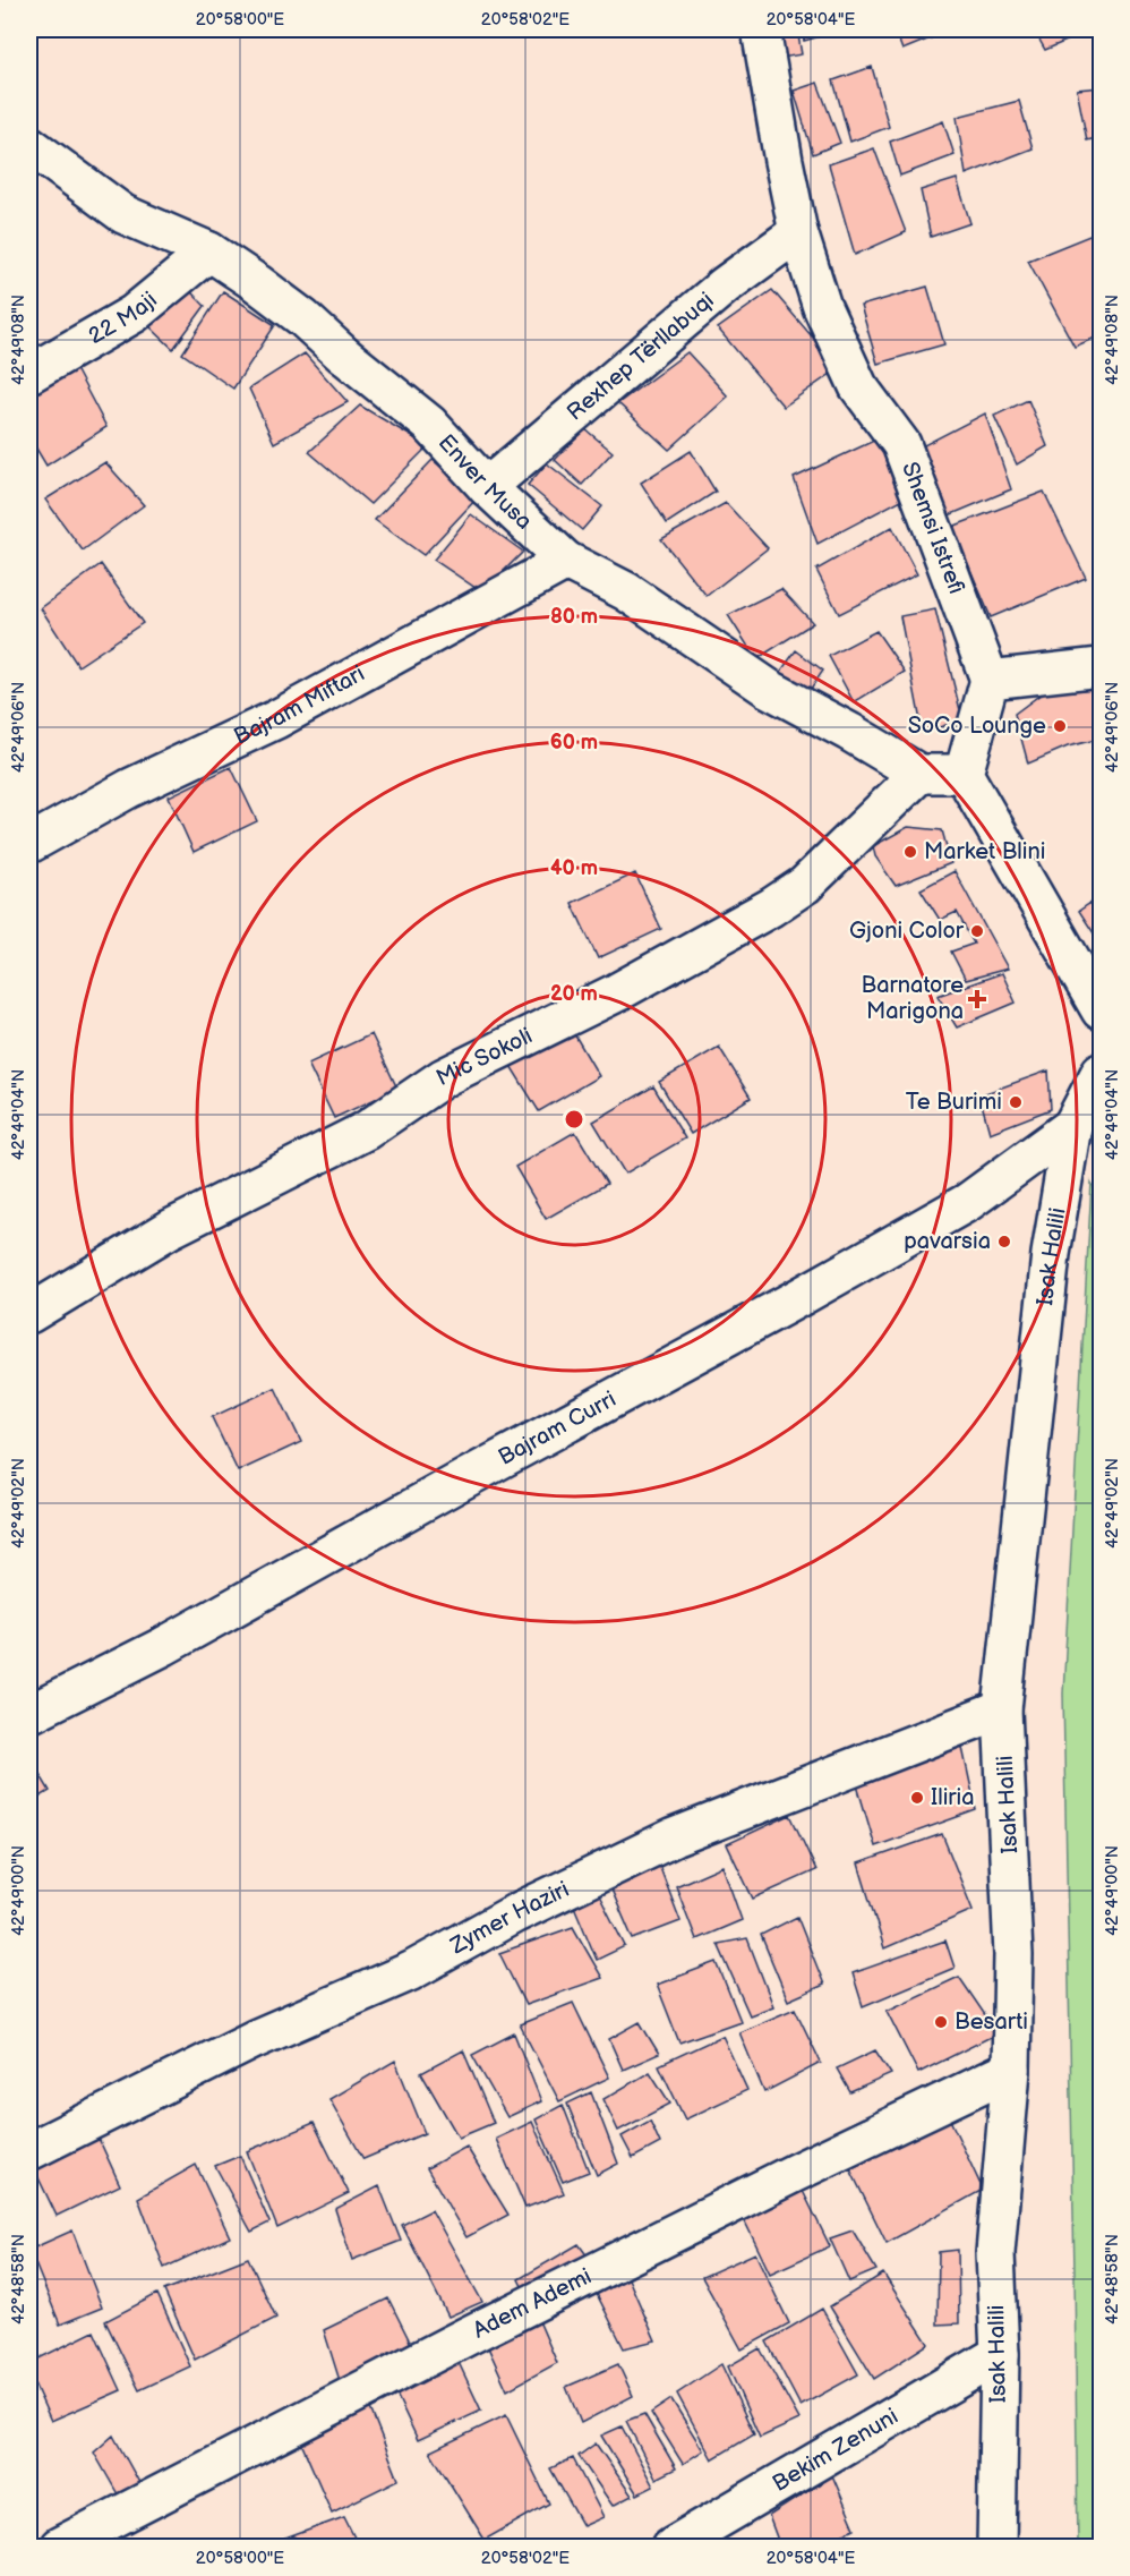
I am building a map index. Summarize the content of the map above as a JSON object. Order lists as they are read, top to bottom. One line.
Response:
{"streets":{"street":["22 Maji","Rexhep Tërllabuqi","Enver Musa","Shemsi Istrefi","Bajram Miftari","Mic Sokoli","Isak Halili","Bajram Curri","Zymer Haziri","Adem Ademi","Bekim Zenuni"]},"crossings":[["22 Maji","Enver Musa"],["Rexhep Tërllabuqi","Enver Musa"],["Rexhep Tërllabuqi","Shemsi Istrefi"],["Enver Musa","Bajram Miftari"],["Enver Musa","Mic Sokoli"],["Isak Halili","Bajram Curri"],["Isak Halili","Zymer Haziri"],["Isak Halili","Adem Ademi"],["Isak Halili","Bekim Zenuni"]],"places":{"other":["SoCo Lounge","Market Blini","Gjoni Color","Te Burimi","pavarsia","Iliria","Besarti"],"health":["Barnatore Marigona"]},"coordinates":["20°58'00\"E","20°58'02\"E","20°58'04\"E","42°49'08\"N","42°49'06\"N","42°49'04\"N","42°49'02\"N","42°49'00\"N","42°48'58\"N"],"rings":["80 m","60 m","40 m","20 m"]}
